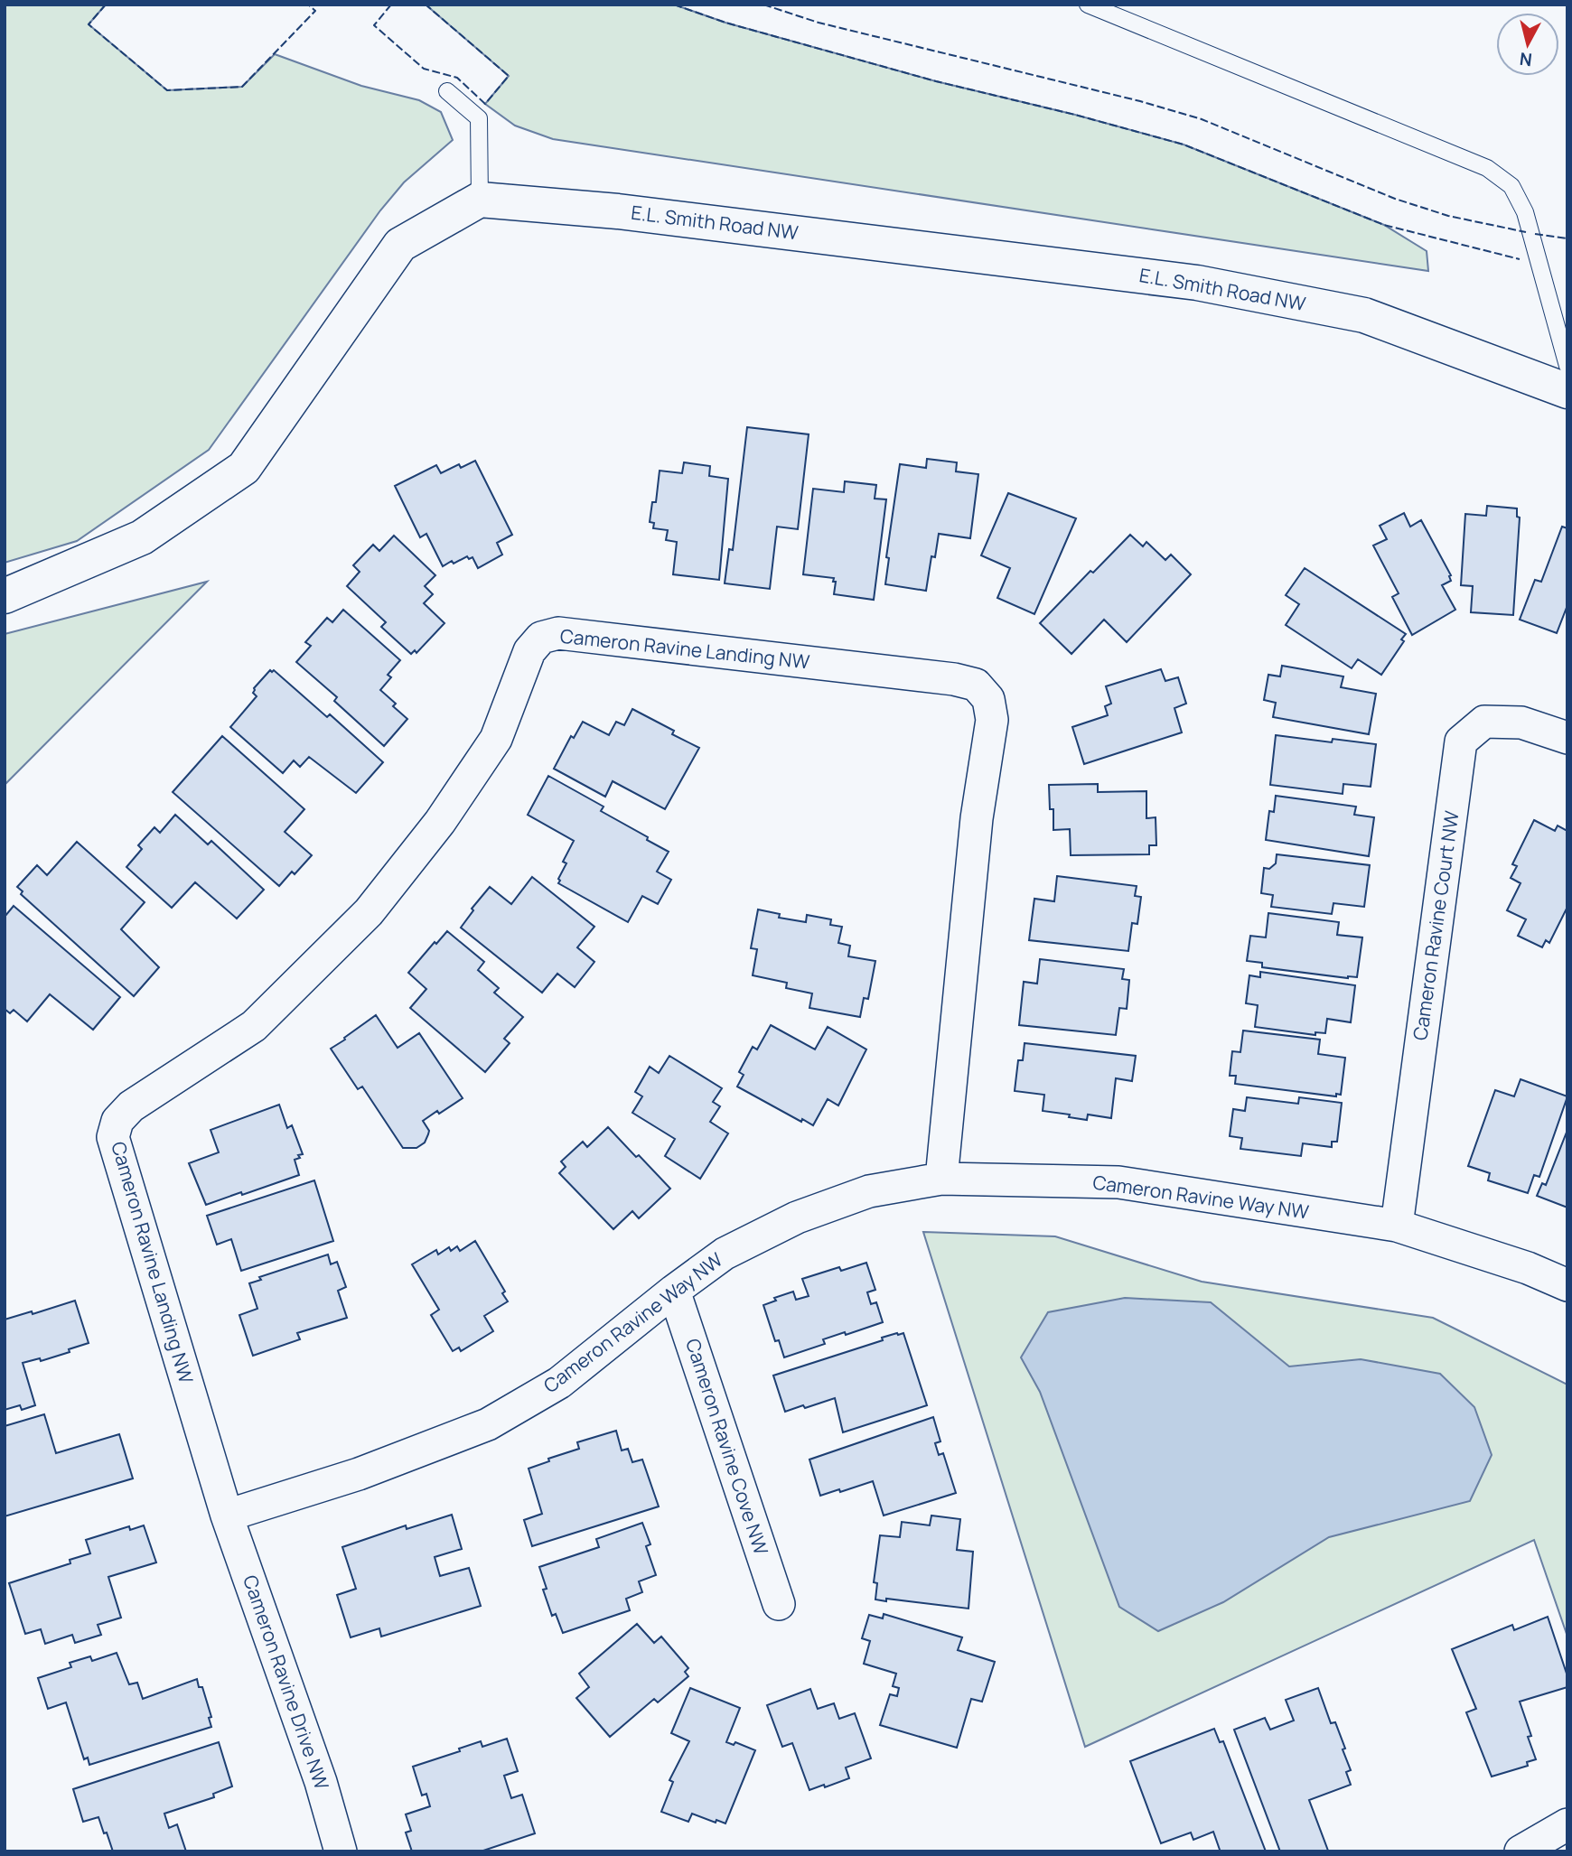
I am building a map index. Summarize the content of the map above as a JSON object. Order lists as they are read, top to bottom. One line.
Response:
{"streets":{"street":["E.L. Smith Road NW","Cameron Ravine Landing NW","Cameron Ravine Court NW","Cameron Ravine Way NW","Cameron Ravine Cove NW","Cameron Ravine Drive NW"]},"crossings":[["Cameron Ravine Landing NW","Cameron Ravine Way NW"],["Cameron Ravine Landing NW","Cameron Ravine Drive NW"],["Cameron Ravine Court NW","Cameron Ravine Way NW"],["Cameron Ravine Way NW","Cameron Ravine Cove NW"],["Cameron Ravine Way NW","Cameron Ravine Drive NW"]],"north":"bottom"}
